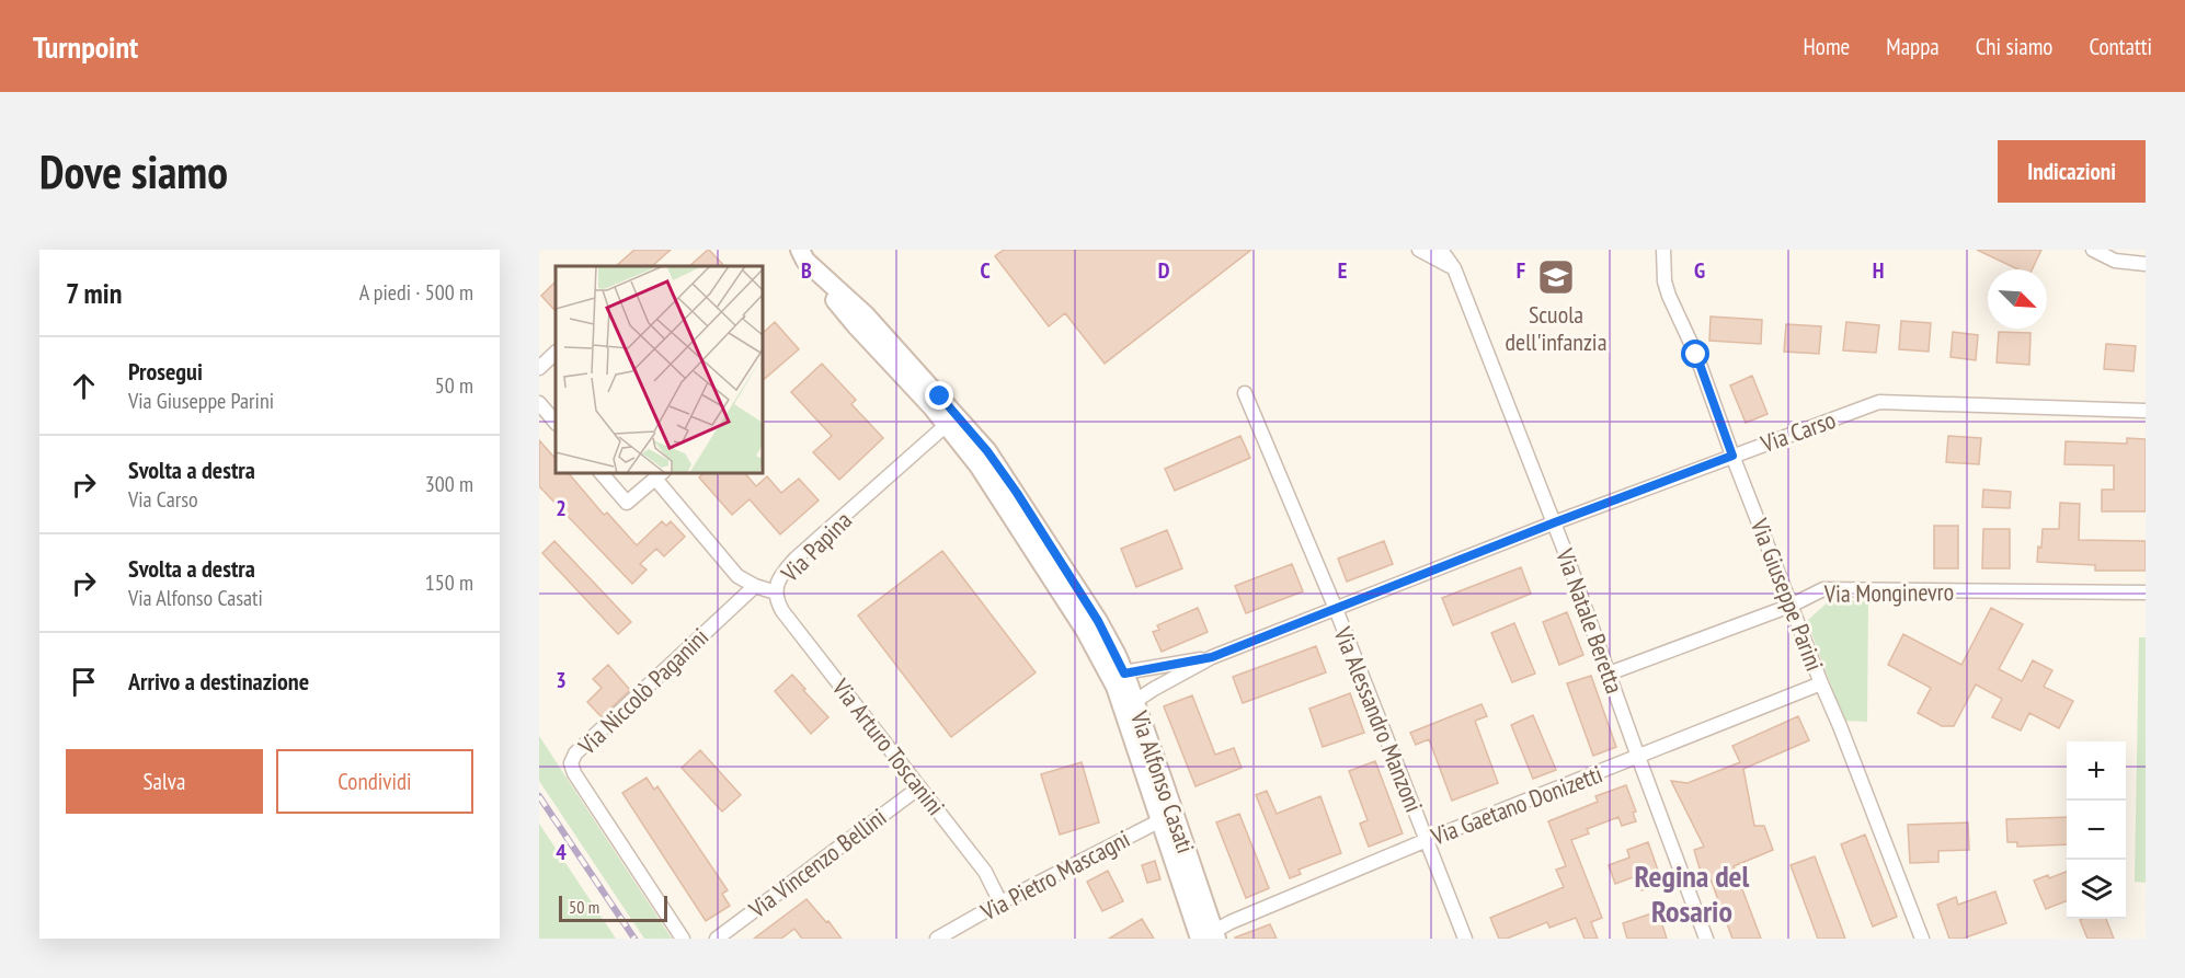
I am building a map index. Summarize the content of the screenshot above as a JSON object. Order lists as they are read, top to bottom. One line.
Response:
{"streets":{"main road":["Via Alfonso Casati"],"street":["Via Carso","Via Papina","Via Monginevro","Via Giuseppe Parini","Via Natale Beretta","Via Niccolò Paganini","Via Alessandro Manzoni","Via Arturo Toscanini","Via Gaetano Donizetti","Via Vincenzo Bellini","Via Pietro Mascagni"]},"crossings":[["Via Carso","Via Giuseppe Parini"],["Via Carso","Via Natale Beretta"],["Via Carso","Via Alessandro Manzoni"],["Via Carso","Via Alfonso Casati"],["Via Papina","Via Niccolò Paganini"],["Via Papina","Via Arturo Toscanini"],["Via Papina","Via Alfonso Casati"],["Via Monginevro","Via Giuseppe Parini"],["Via Monginevro","Via Natale Beretta"],["Via Giuseppe Parini","Via Gaetano Donizetti"],["Via Natale Beretta","Via Gaetano Donizetti"],["Via Alessandro Manzoni","Via Gaetano Donizetti"],["Via Arturo Toscanini","Via Vincenzo Bellini"],["Via Arturo Toscanini","Via Pietro Mascagni"],["Via Alfonso Casati","Via Gaetano Donizetti"],["Via Alfonso Casati","Via Pietro Mascagni"]],"districts":["Regina del Rosario"],"places":{"school or university":["Scuola dell'infanzia"]},"scale_bar":"50 m","north":"bottom right","page":{"header":"Turnpoint","nav":["Home","Mappa","Chi siamo","Contatti"],"buttons":["Indicazioni",["Salva","Condividi"]],"title":"Dove siamo","heading":["7 min","A piedi · 500 m"],"list":[["Prosegui","Via Giuseppe Parini","50 m"],["Svolta a destra","Via Carso","300 m"],["Svolta a destra","Via Alfonso Casati","150 m"],"Arrivo a destinazione"],"map_buttons":["+","−"],"scale":"50 m"},"grid":{"columns":["B","C","D","E","F","G","H"],"rows":["2","3","4"]}}
